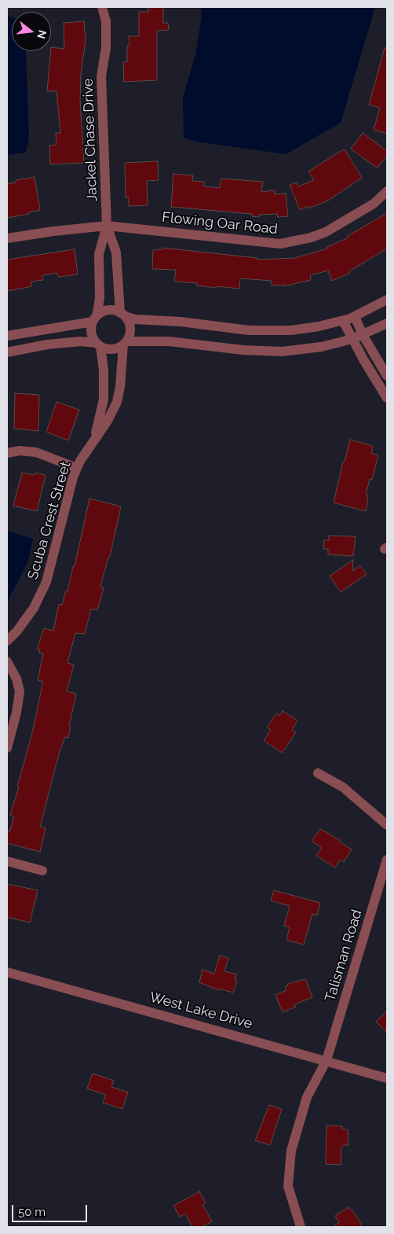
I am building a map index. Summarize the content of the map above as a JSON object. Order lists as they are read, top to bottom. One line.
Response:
{"streets":{"street":["Jackel Chase Drive","Flowing Oar Road","Scuba Crest Street","Talisman Road","West Lake Drive"]},"crossings":[["Jackel Chase Drive","Flowing Oar Road"],["Jackel Chase Drive","Scuba Crest Street"],["Talisman Road","West Lake Drive"]],"scale_bar":"50 m","north":"right"}
